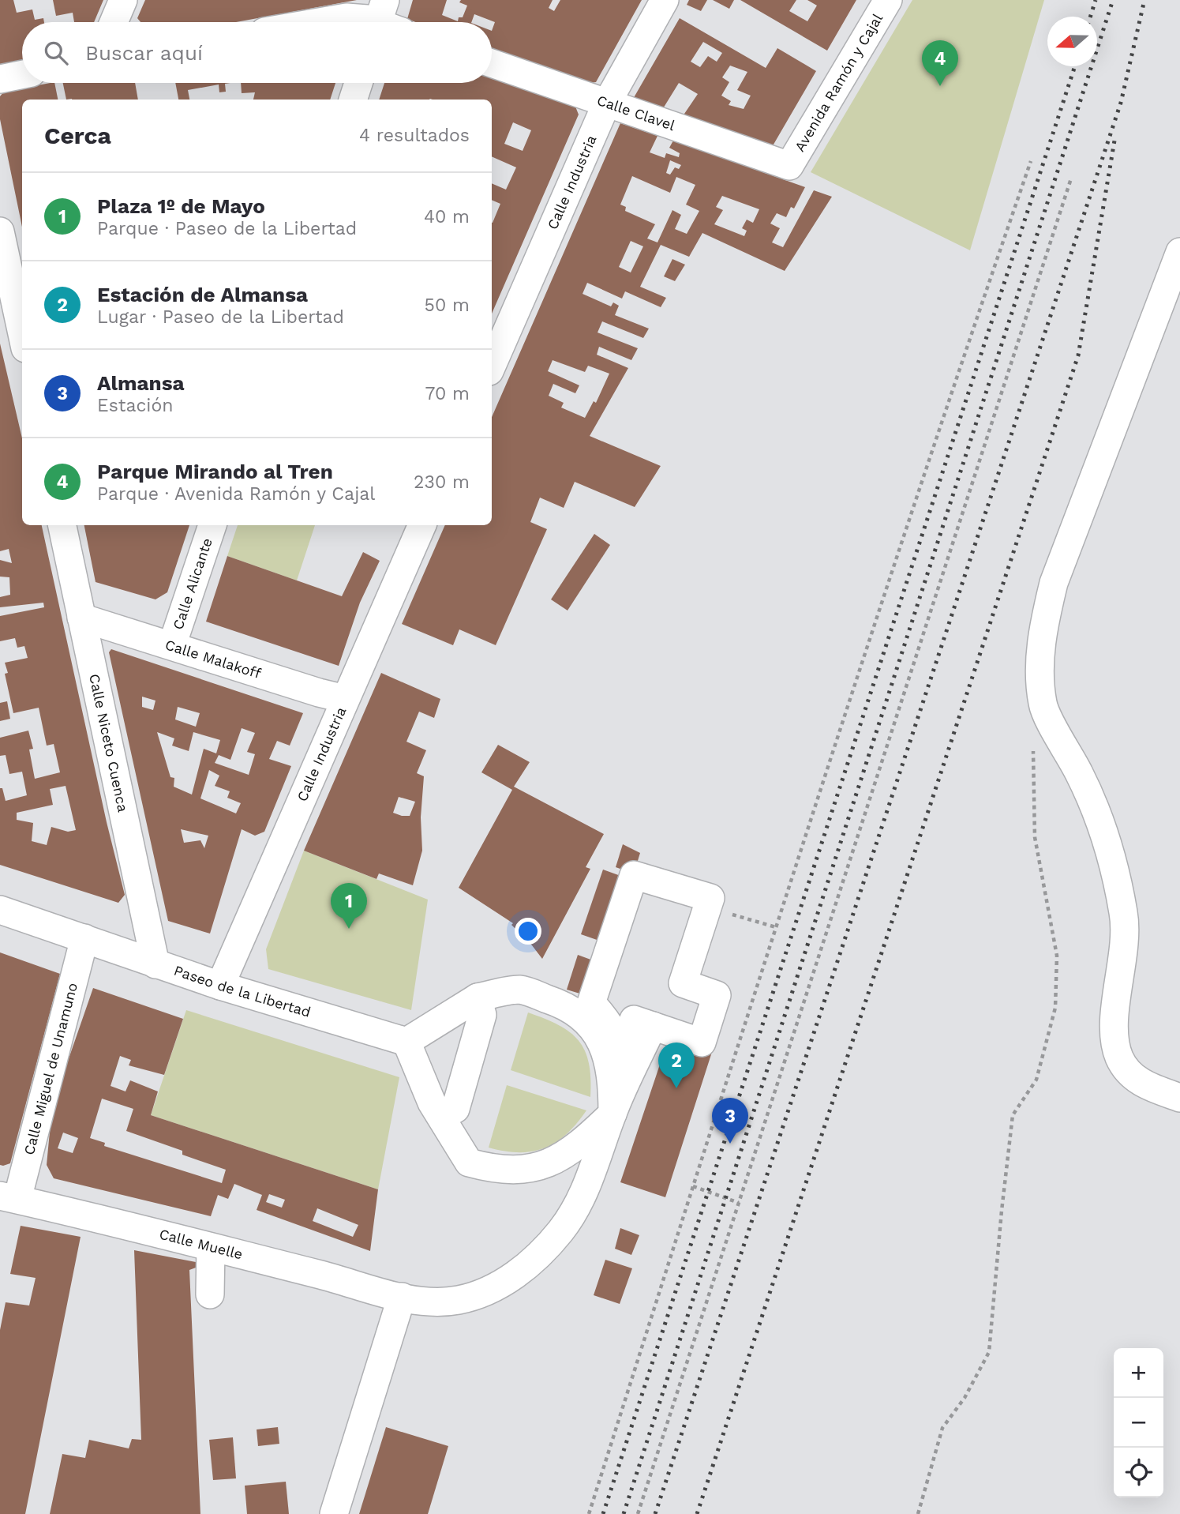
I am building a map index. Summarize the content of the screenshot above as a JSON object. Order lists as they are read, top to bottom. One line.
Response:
{"streets":{"street":["Avenida Ramón y Cajal","Calle Clavel","Calle Industria","Calle Alicante","Calle Malakoff","Calle Niceto Cuenca","Paseo de la Libertad","Calle Miguel de Unamuno","Calle Muelle"]},"crossings":[["Avenida Ramón y Cajal","Calle Clavel"],["Calle Clavel","Calle Industria"],["Calle Industria","Calle Malakoff"],["Calle Industria","Paseo de la Libertad"],["Calle Alicante","Calle Malakoff"],["Calle Malakoff","Calle Niceto Cuenca"],["Calle Niceto Cuenca","Paseo de la Libertad"],["Paseo de la Libertad","Calle Miguel de Unamuno"],["Calle Miguel de Unamuno","Calle Muelle"]],"north":"left","page":{"search":"Buscar aquí","pins":["4","1","2","3"],"heading":["Cerca","4 resultados"],"list":[{"mark":"1","name":"Plaza 1º de Mayo","note":"Parque · Paseo de la Libertad","value":"40 m"},{"mark":"2","name":"Estación de Almansa","note":"Lugar · Paseo de la Libertad","value":"50 m"},{"mark":"3","name":"Almansa","note":"Estación","value":"70 m"},{"mark":"4","name":"Parque Mirando al Tren","note":"Parque · Avenida Ramón y Cajal","value":"230 m"}],"map_buttons":["+","−"]}}
